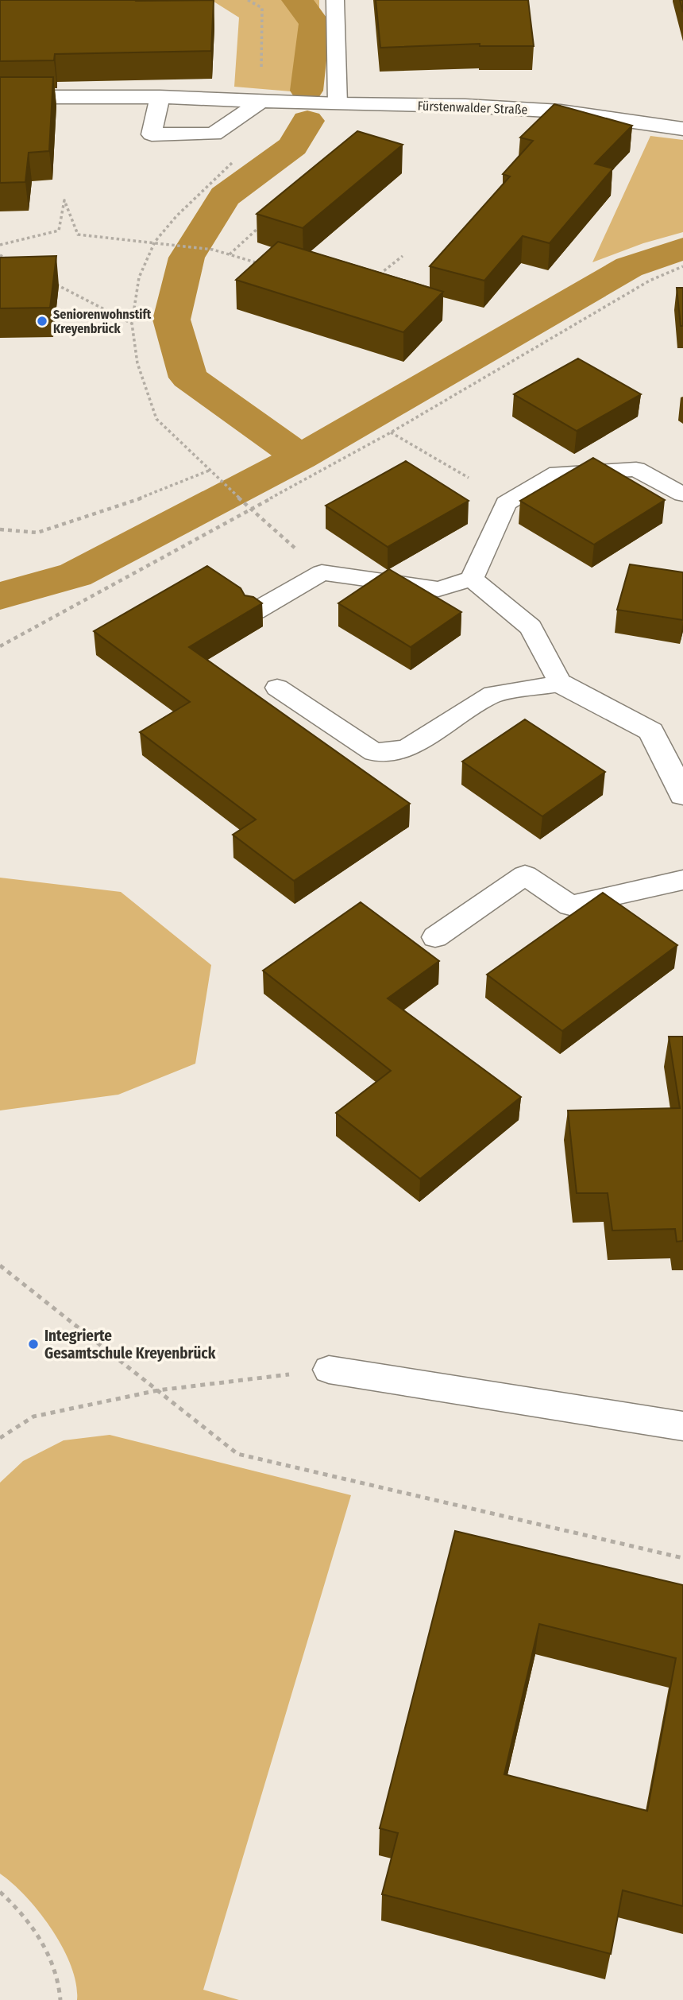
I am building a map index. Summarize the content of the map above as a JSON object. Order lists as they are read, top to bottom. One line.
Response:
{"streets":{"street":["Fürstenwalder Straße"]},"places":["Seniorenwohnstift Kreyenbrück","Integrierte Gesamtschule Kreyenbrück"]}
